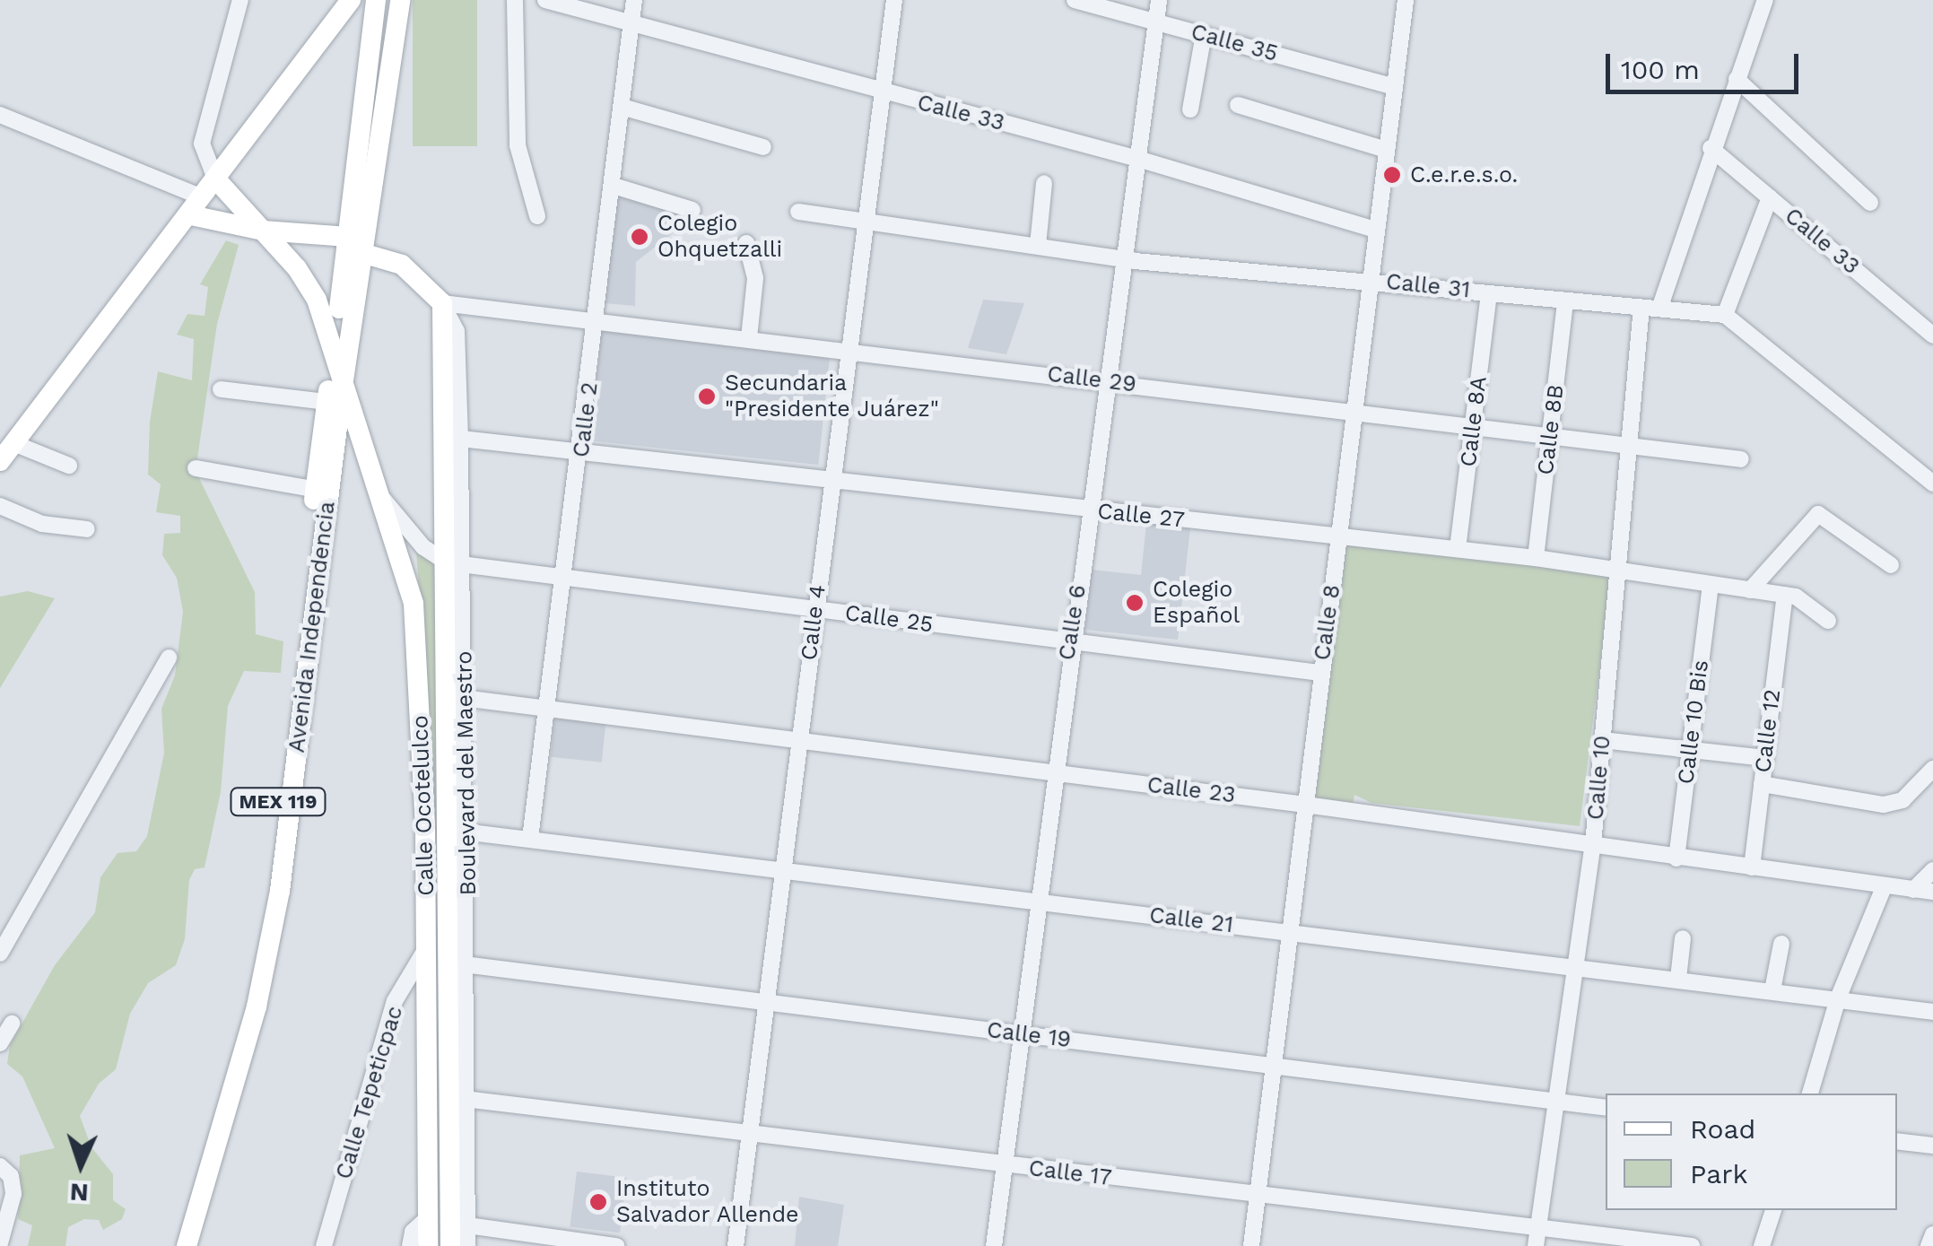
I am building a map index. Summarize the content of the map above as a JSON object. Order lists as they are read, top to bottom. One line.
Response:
{"streets":{"main road":["Avenida Independencia","Boulevard del Maestro","MEX 119","Calle Ocotelulco"],"street":["Calle 35","Calle 33","Calle 31","Calle 29","Calle 2","Calle 8A","Calle 8B","Calle 27","Calle 25","Calle 4","Calle 6","Calle 8","Calle 10 Bis","Calle 12","Calle 10","Calle 23","Calle 21","Calle 19","Calle Tepeticpac","Calle 17"]},"crossings":[["Calle 35","Calle 6"],["Calle 35","Calle 8"],["Calle 33","Calle 2"],["Calle 33","Calle 4"],["Calle 33","Calle 6"],["Calle 33","Calle 8"],["Calle 31","Calle 8A"],["Calle 31","Calle 8B"],["Calle 31","Calle 4"],["Calle 31","Calle 6"],["Calle 31","Calle 8"],["Calle 31","Calle 10"],["Calle 29","Calle 2"],["Calle 29","Calle 8A"],["Calle 29","Calle 8B"],["Calle 29","Calle 4"],["Calle 29","Calle 6"],["Calle 29","Calle 8"],["Calle 29","Boulevard del Maestro"],["Calle 29","Calle 10"],["Calle 2","Calle 27"],["Calle 2","Calle 25"],["Calle 2","Calle 23"],["Calle 2","Calle 21"],["Calle 8A","Calle 27"],["Calle 8B","Calle 27"],["Calle 27","Calle 4"],["Calle 27","Calle 6"],["Calle 27","Calle 8"],["Calle 27","Calle 10 Bis"],["Calle 27","Calle 12"],["Calle 27","Boulevard del Maestro"],["Calle 27","Calle 10"],["Calle 25","Calle 4"],["Calle 25","Calle 6"],["Calle 25","Calle 8"],["Calle 25","Boulevard del Maestro"],["Calle 4","Calle 23"],["Calle 4","Calle 21"],["Calle 4","Calle 19"],["Calle 4","Calle 17"],["Calle 6","Calle 23"],["Calle 6","Calle 21"],["Calle 6","Calle 19"],["Calle 6","Calle 17"],["Calle 8","Calle 23"],["Calle 8","Calle 21"],["Calle 8","Calle 19"],["Calle 8","Calle 17"],["Avenida Independencia","Calle Ocotelulco"],["Calle 10 Bis","Calle 23"],["Calle 12","Calle 23"],["Boulevard del Maestro","Calle 23"],["Boulevard del Maestro","Calle 21"],["Boulevard del Maestro","Calle 19"],["Boulevard del Maestro","Calle 17"],["Calle 10","Calle 23"],["Calle 10","Calle 21"],["Calle 10","Calle 19"],["Calle 10","Calle 17"],["Calle Ocotelulco","Calle Tepeticpac"]],"places":["C.e.r.e.s.o.","Colegio Ohquetzalli","Secundaria \"Presidente Juárez\"","Colegio Español","Instituto Salvador Allende"],"legend":["Road","Park"],"scale_bar":"100 m","north":"bottom"}
